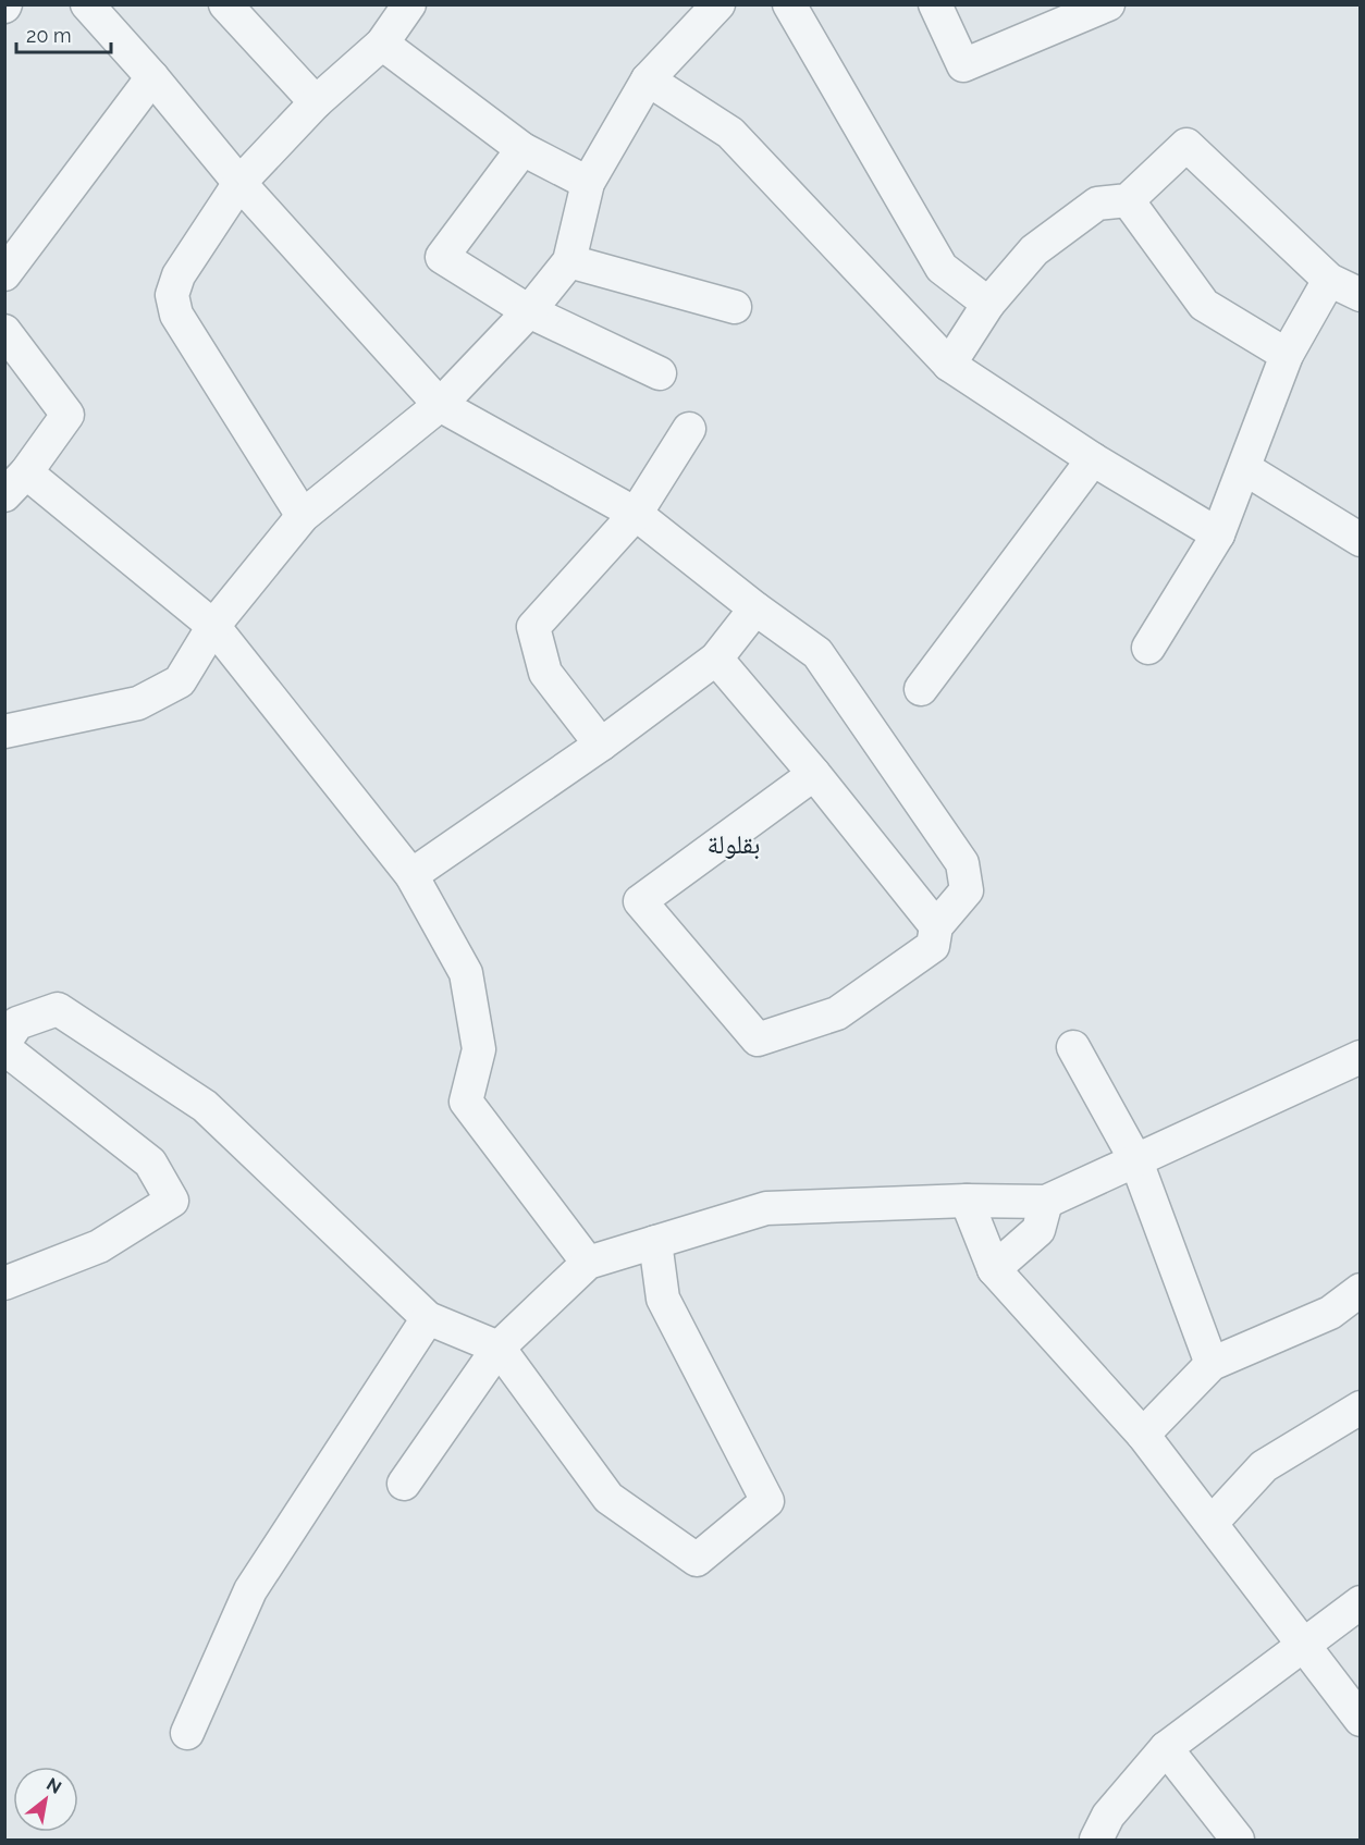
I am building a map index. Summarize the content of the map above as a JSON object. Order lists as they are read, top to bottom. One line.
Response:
{"districts":["بقلولة"],"scale_bar":"20 m","north":"top right"}
